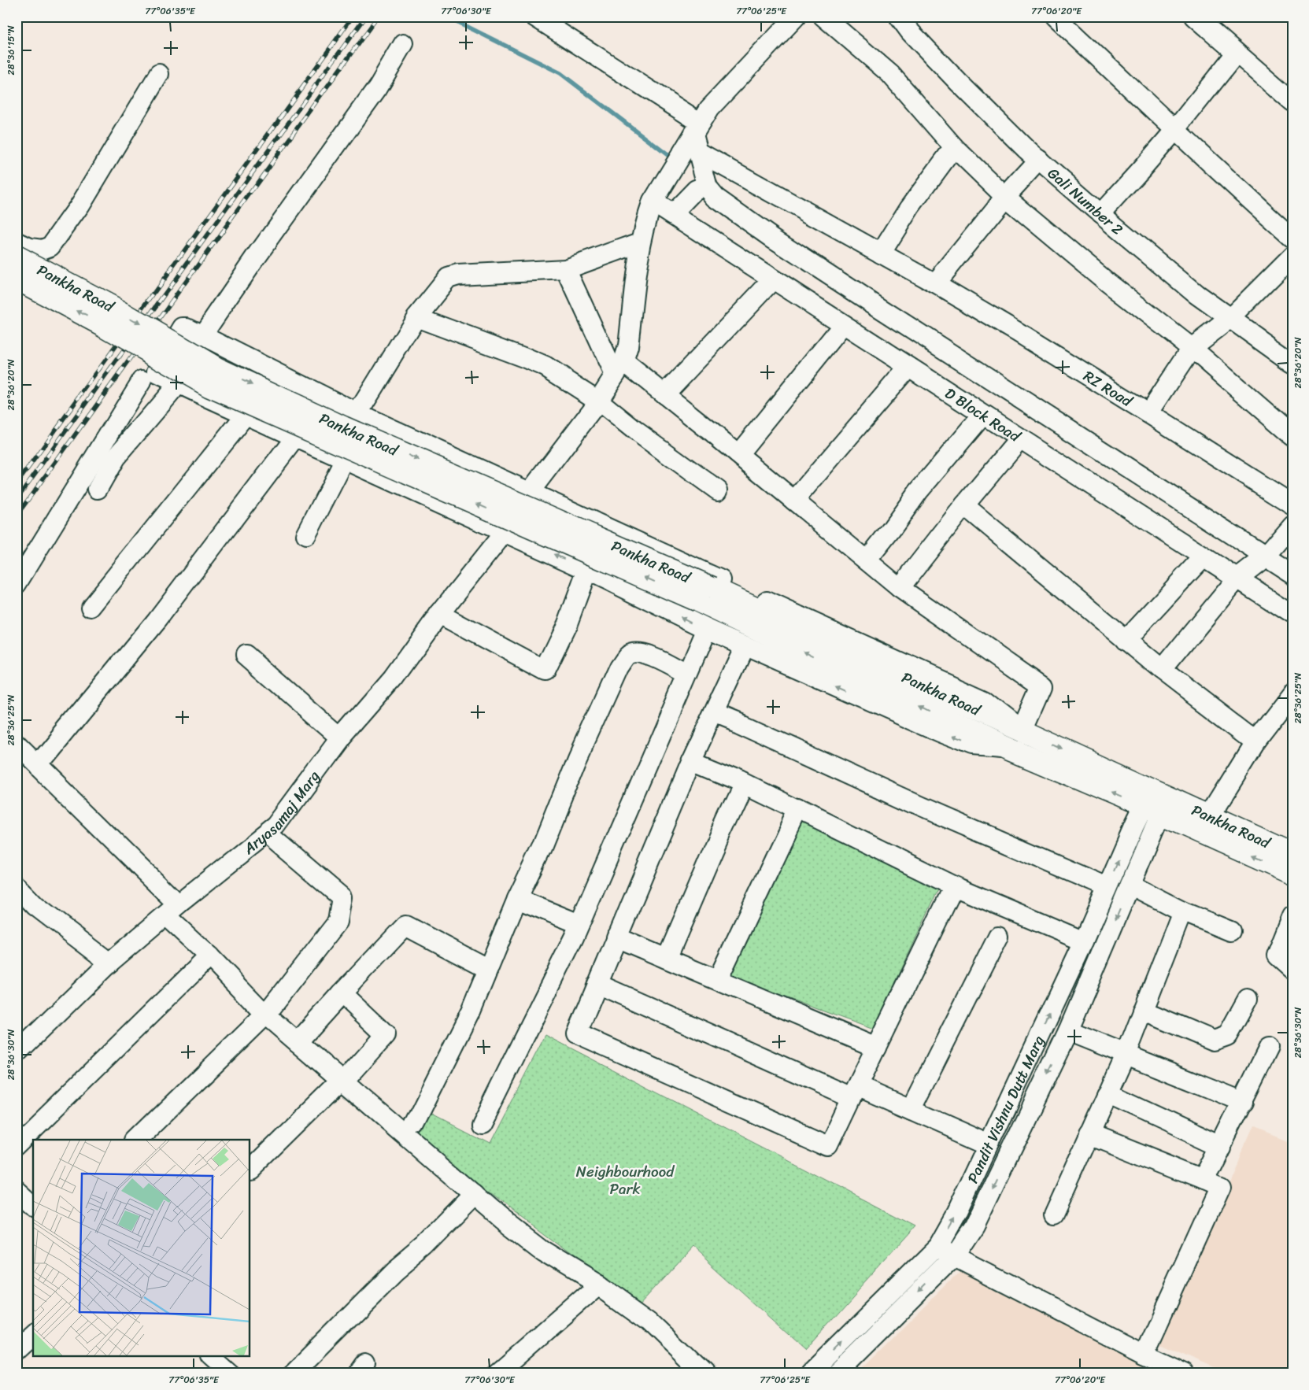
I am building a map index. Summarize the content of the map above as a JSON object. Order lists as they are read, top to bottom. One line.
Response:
{"streets":{"main road":["Pankha Road"],"street":["Gali Number 2","RZ Road","D Block Road","Aryasamaj Marg","Pandit Vishnu Dutt Marg"]},"crossings":[["Pankha Road","Pandit Vishnu Dutt Marg"],["RZ Road","Aryasamaj Marg"],["D Block Road","Aryasamaj Marg"]],"parks":["Neighbourhood Park"],"coordinates":["77°06'35\"E","77°06'30\"E","77°06'25\"E","77°06'20\"E","28°36'15\"N","28°36'20\"N","28°36'25\"N","28°36'30\"N"]}
